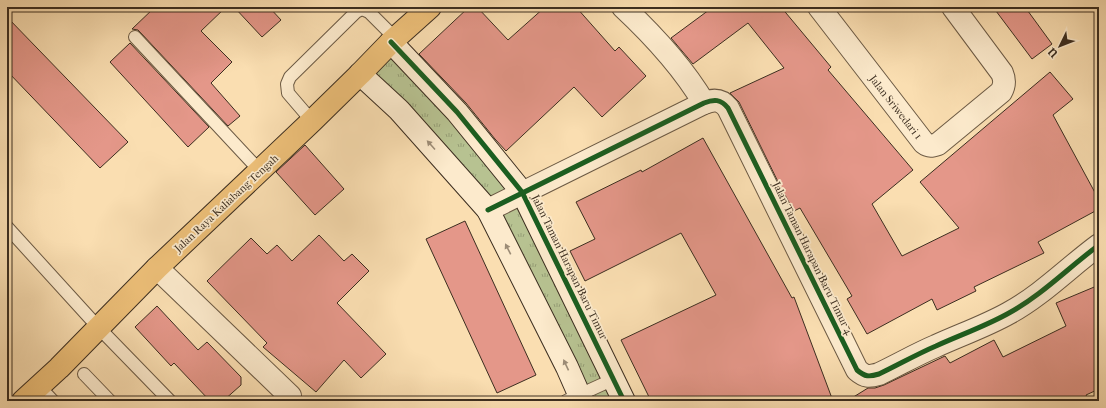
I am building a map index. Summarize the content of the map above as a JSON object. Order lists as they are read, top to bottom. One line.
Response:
{"streets":{"main road":["Jalan Raya Kaliabang Tengah"],"street":["Jalan Sriwedari 1","Jalan Taman Harapan Baru Timur 4","Jalan Taman Harapan Baru Timur"]},"crossings":[["Jalan Raya Kaliabang Tengah","Jalan Taman Harapan Baru Timur"],["Jalan Taman Harapan Baru Timur 4","Jalan Taman Harapan Baru Timur"]],"north":"bottom left"}
